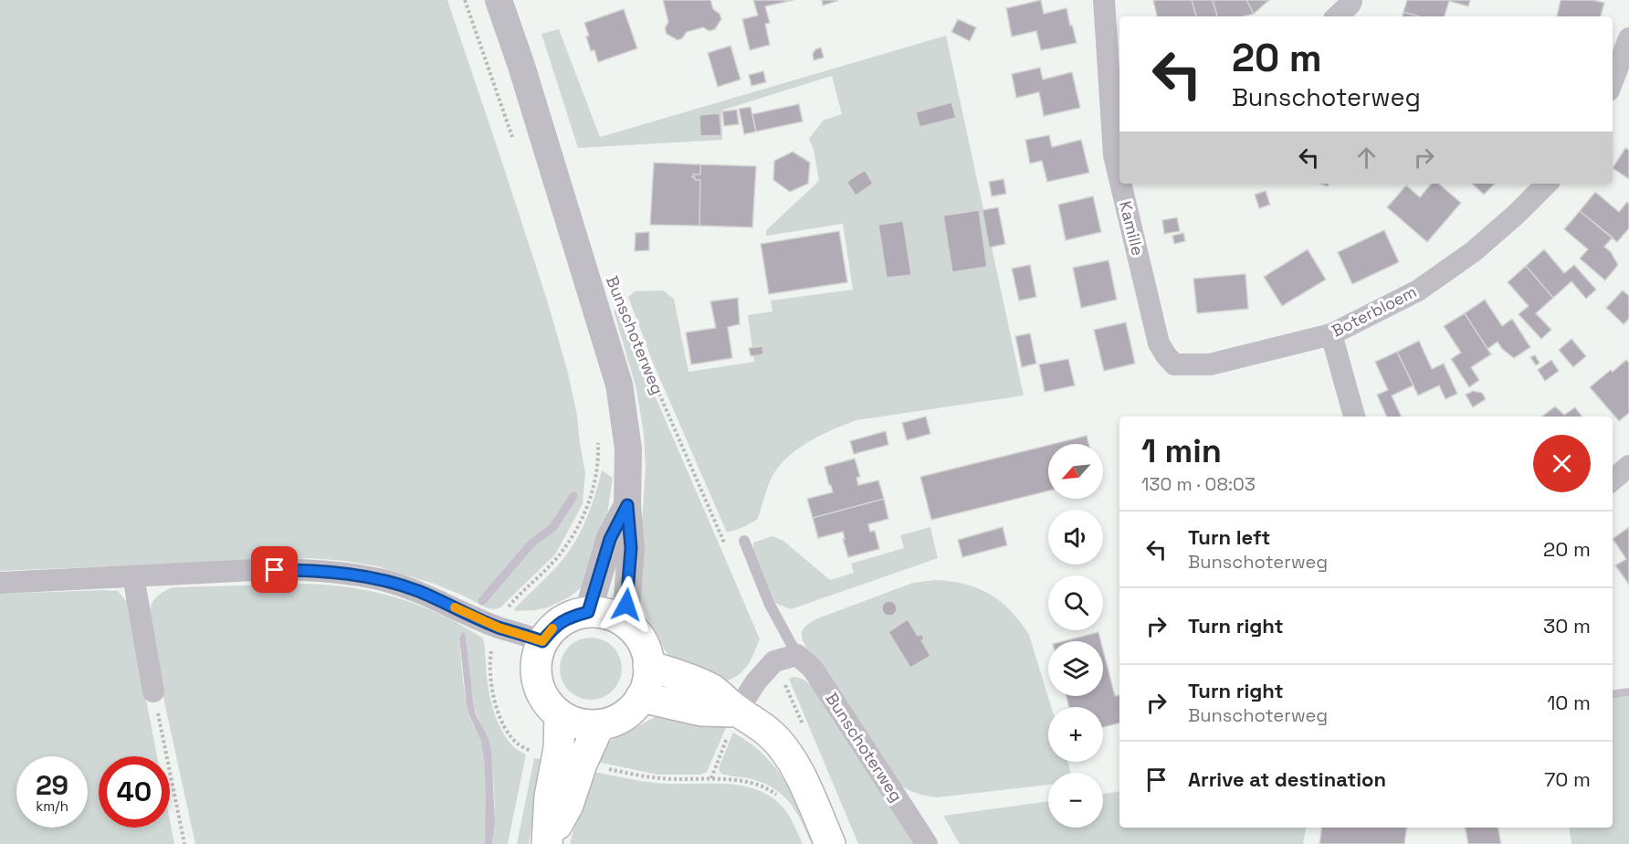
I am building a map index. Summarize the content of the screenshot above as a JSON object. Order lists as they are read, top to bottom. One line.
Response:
{"streets":{"street":["Kamille","Boterbloem","Bunschoterweg"]},"crossings":[["Kamille","Boterbloem"]],"north":"bottom left","page":{"turn":["20 m","Bunschoterweg"],"heading":["1 min","130 m · 08:03"],"map_buttons":["+","−"],"list":[{"name":"Turn left","note":"Bunschoterweg","value":"20 m"},{"name":"Turn right","value":"30 m"},{"name":"Turn right","note":"Bunschoterweg","value":"10 m"},{"name":"Arrive at destination","value":"70 m"}],"speed":"29 km/h","limit":"40"}}
